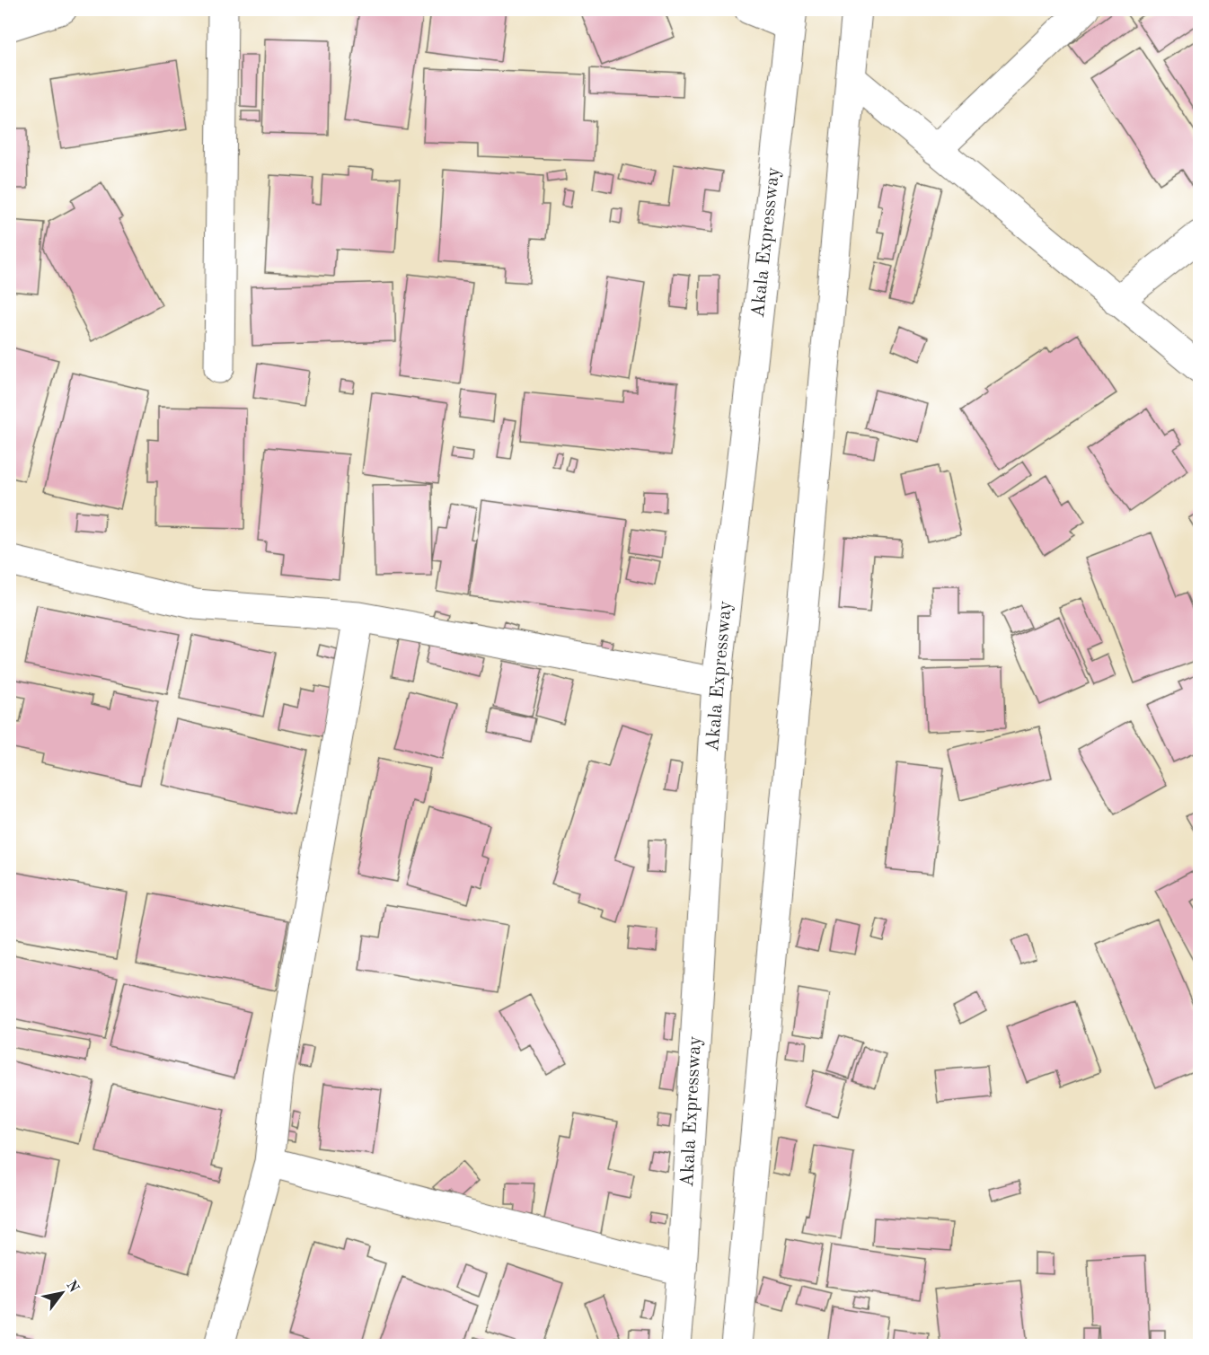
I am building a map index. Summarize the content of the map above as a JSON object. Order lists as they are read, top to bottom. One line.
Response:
{"streets":{"street":["Akala Expressway"]},"north":"top right"}
